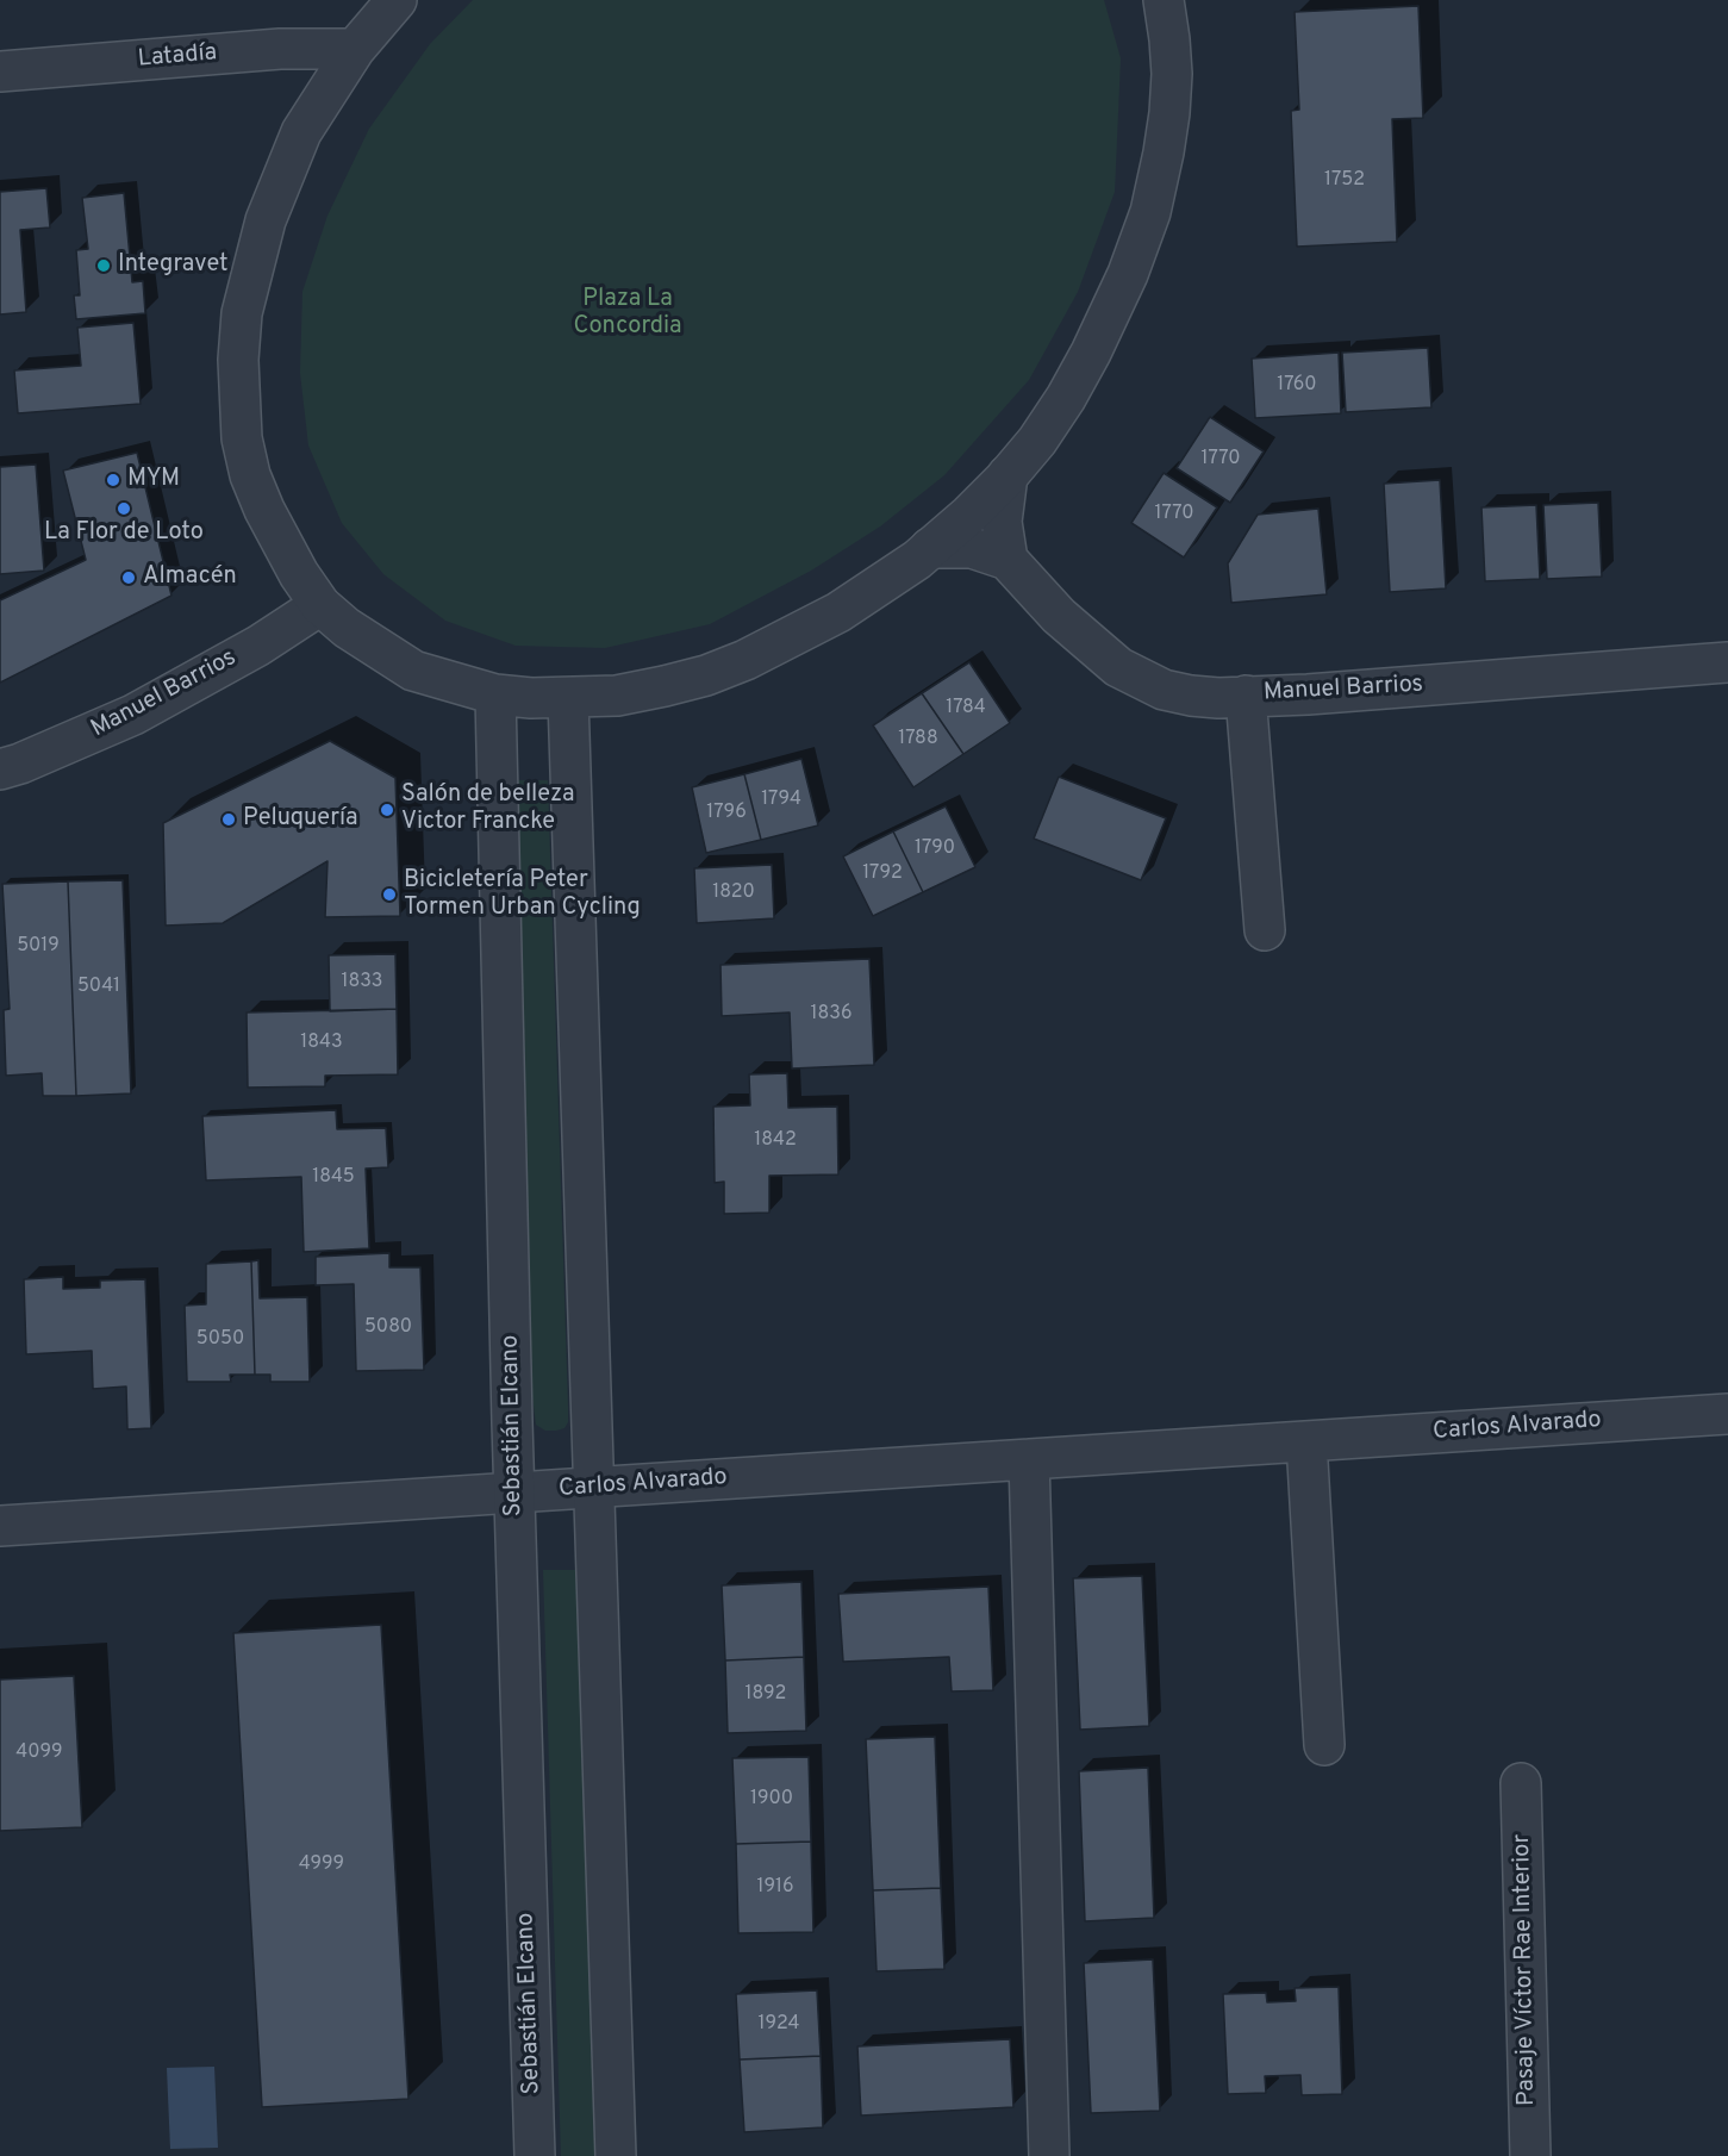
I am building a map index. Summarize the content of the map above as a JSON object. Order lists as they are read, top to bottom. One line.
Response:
{"streets":{"street":["Latadía","Manuel Barrios","Sebastián Elcano","Carlos Alvarado","Pasaje Víctor Rae Interior"]},"crossings":[["Sebastián Elcano","Carlos Alvarado"]],"parks":["Plaza La Concordia"],"places":["Integravet","MYM","La Flor de Loto","Almacén","Salón de belleza Victor Francke","Peluquería","Bicicletería Peter Tormen Urban Cycling"],"house_numbers":["1752","1760","1770","1770","1784","1788","1794","1796","1790","1792","1820","5019","1833","5041","1836","1843","1842","1845","5080","5050","1892","4099","1900","4999","1916","1924"]}
